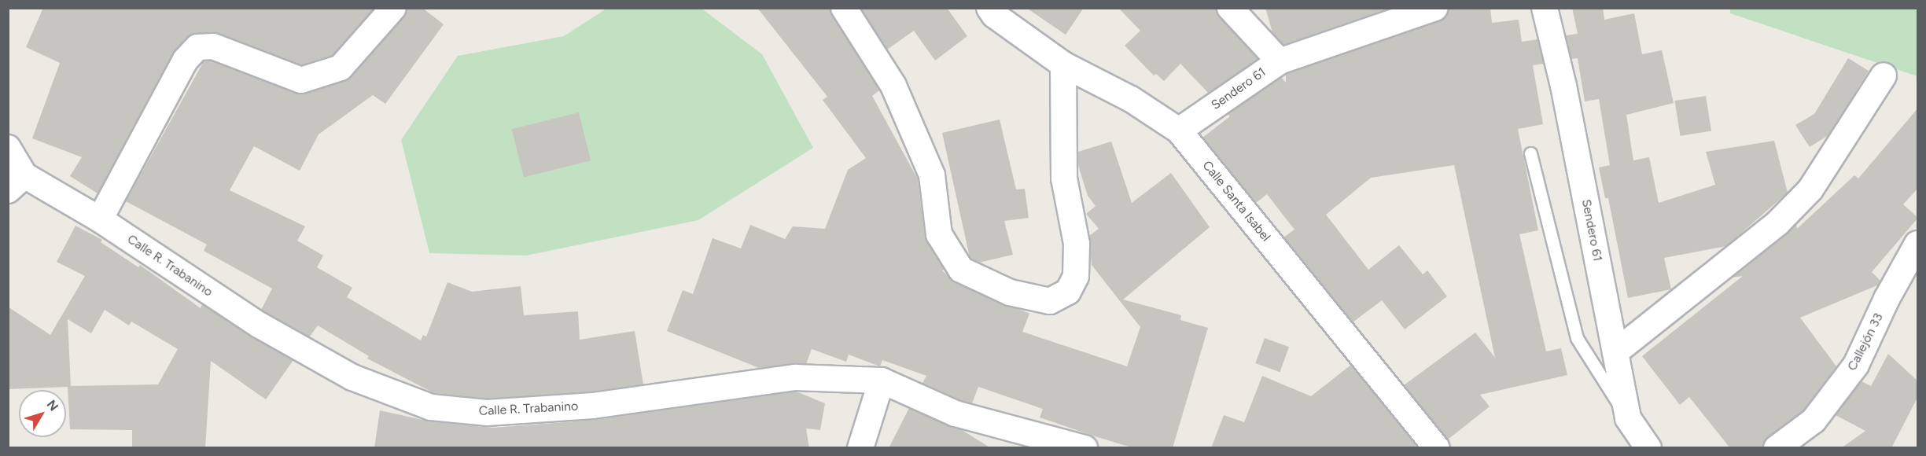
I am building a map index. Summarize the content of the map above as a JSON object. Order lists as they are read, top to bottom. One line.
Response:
{"streets":{"street":["Sendero 61","Calle Santa Isabel","Calle R. Trabanino","Callejón 33"]},"crossings":[["Sendero 61","Calle Santa Isabel"]],"north":"top right"}
